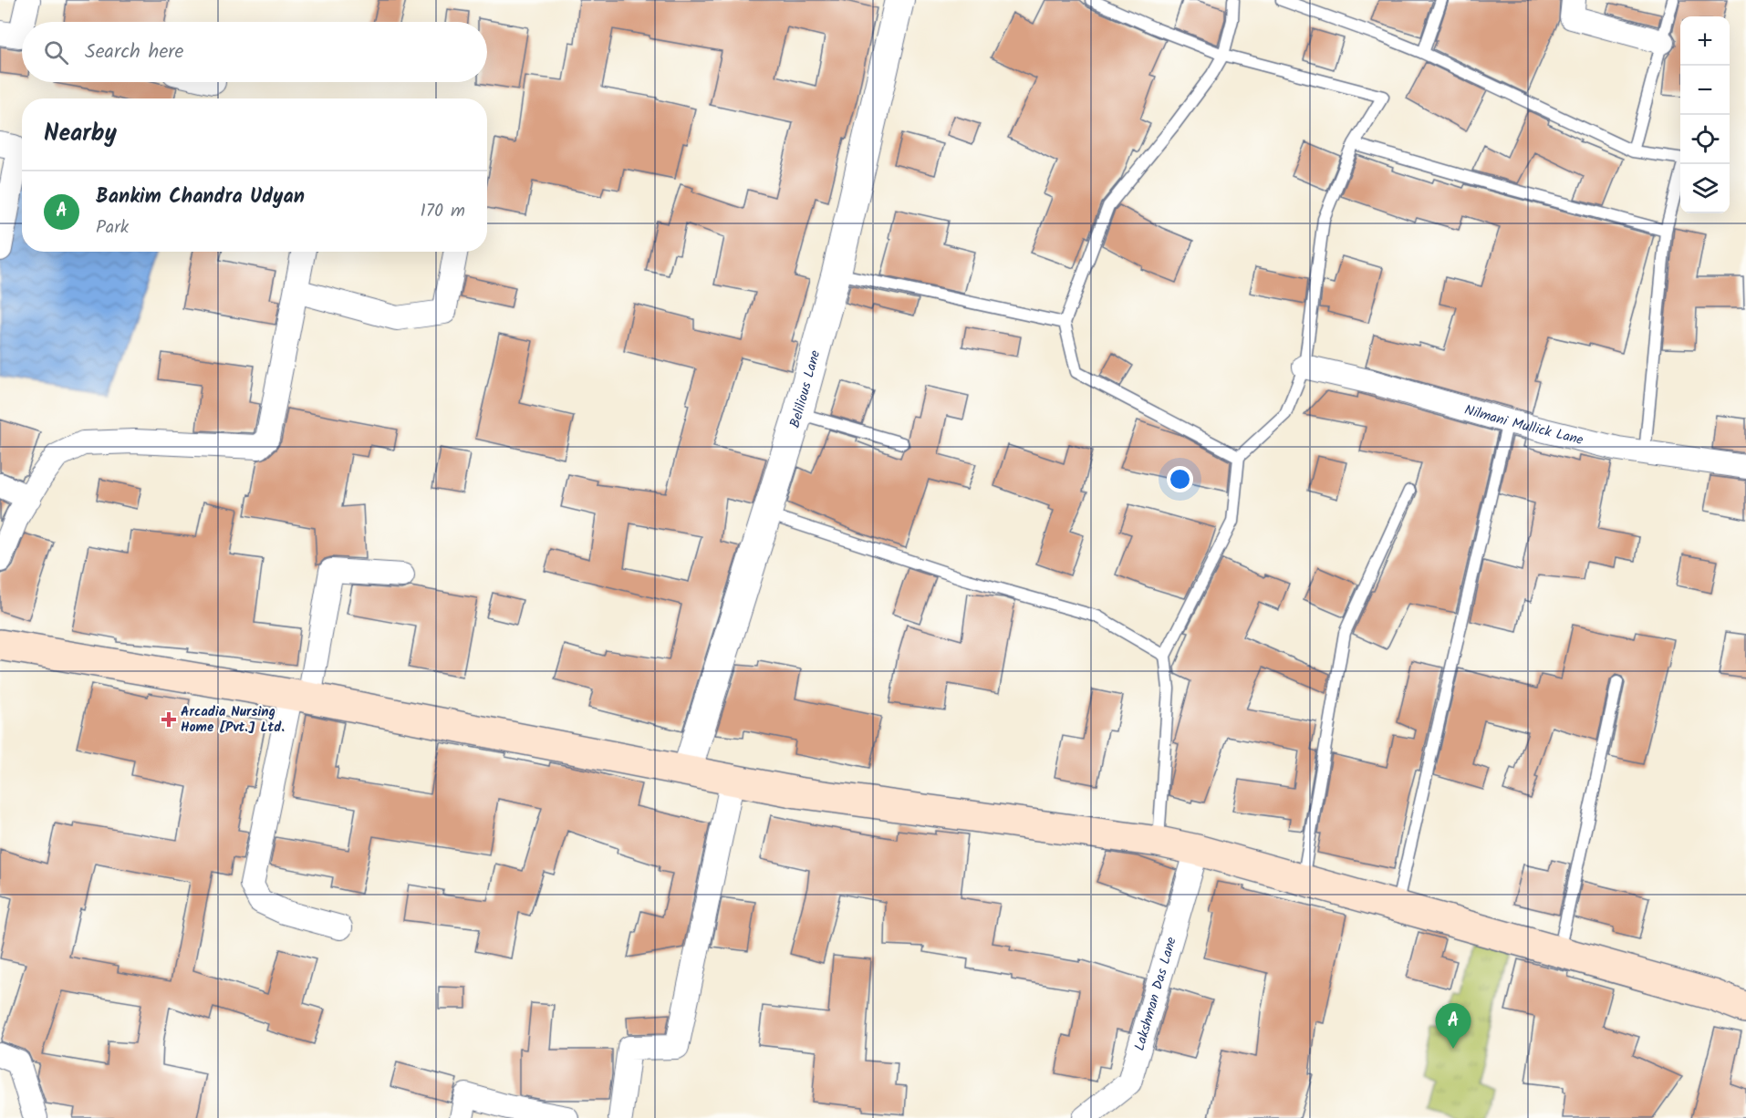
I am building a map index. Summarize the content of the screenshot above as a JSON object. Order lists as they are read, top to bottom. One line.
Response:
{"streets":{"street":["Belilious Lane","Nilmani Mullick Lane","Lakshman Das Lane"]},"places":{"health":["Arcadia Nursing Home [Pvt.] Ltd."]},"page":{"map_buttons":["+","−"],"search":"Search here","heading":"Nearby","list":[{"mark":"A","name":"Bankim Chandra Udyan","note":"Park","value":"170 m"}],"pins":"A"}}
